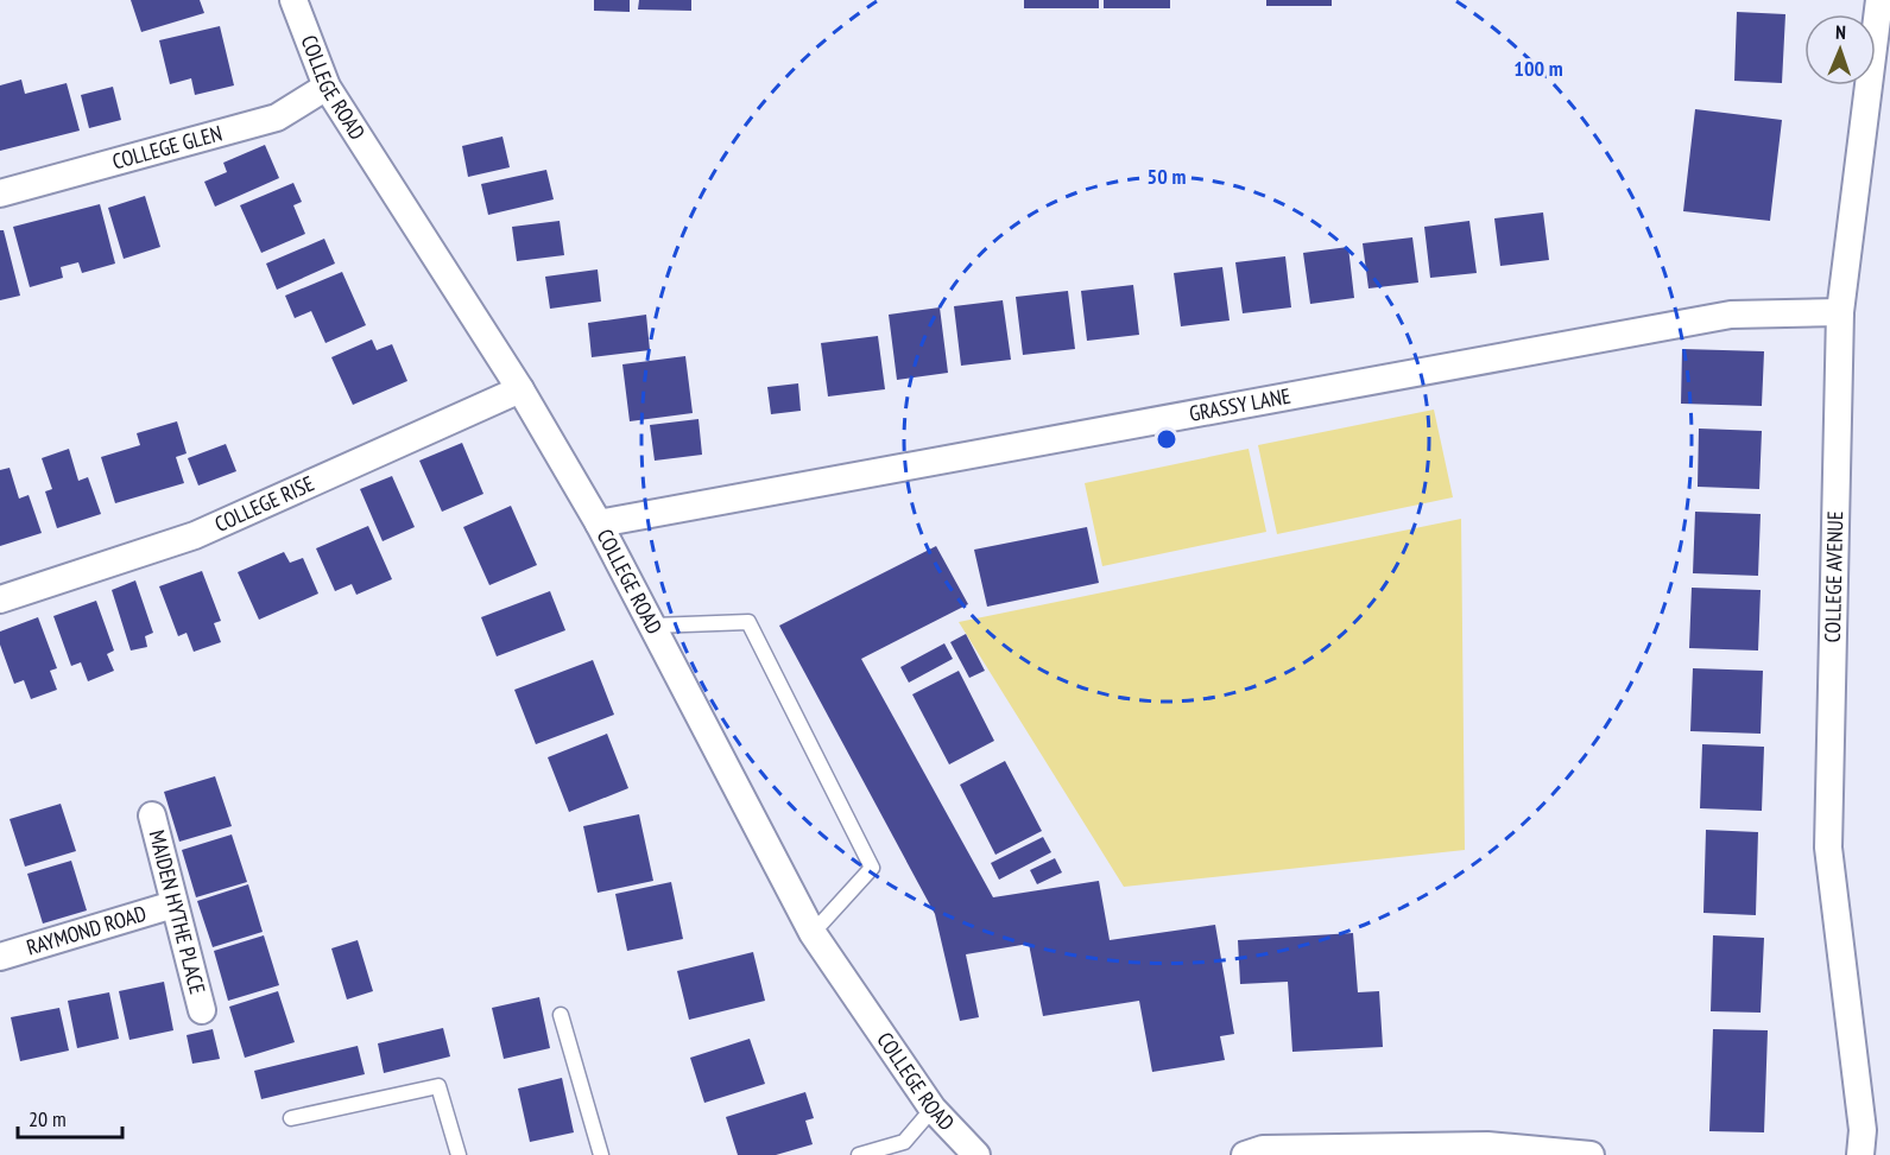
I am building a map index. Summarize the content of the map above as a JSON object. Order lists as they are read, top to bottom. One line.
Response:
{"streets":{"street":["COLLEGE ROAD","COLLEGE GLEN","GRASSY LANE","COLLEGE RISE","COLLEGE AVENUE","MAIDEN HYTHE PLACE","RAYMOND ROAD"]},"crossings":[["COLLEGE ROAD","COLLEGE GLEN"],["COLLEGE ROAD","GRASSY LANE"],["COLLEGE ROAD","COLLEGE RISE"],["GRASSY LANE","COLLEGE AVENUE"],["MAIDEN HYTHE PLACE","RAYMOND ROAD"]],"scale_bar":"20 m","north":"top","rings":["100 m","50 m"]}
